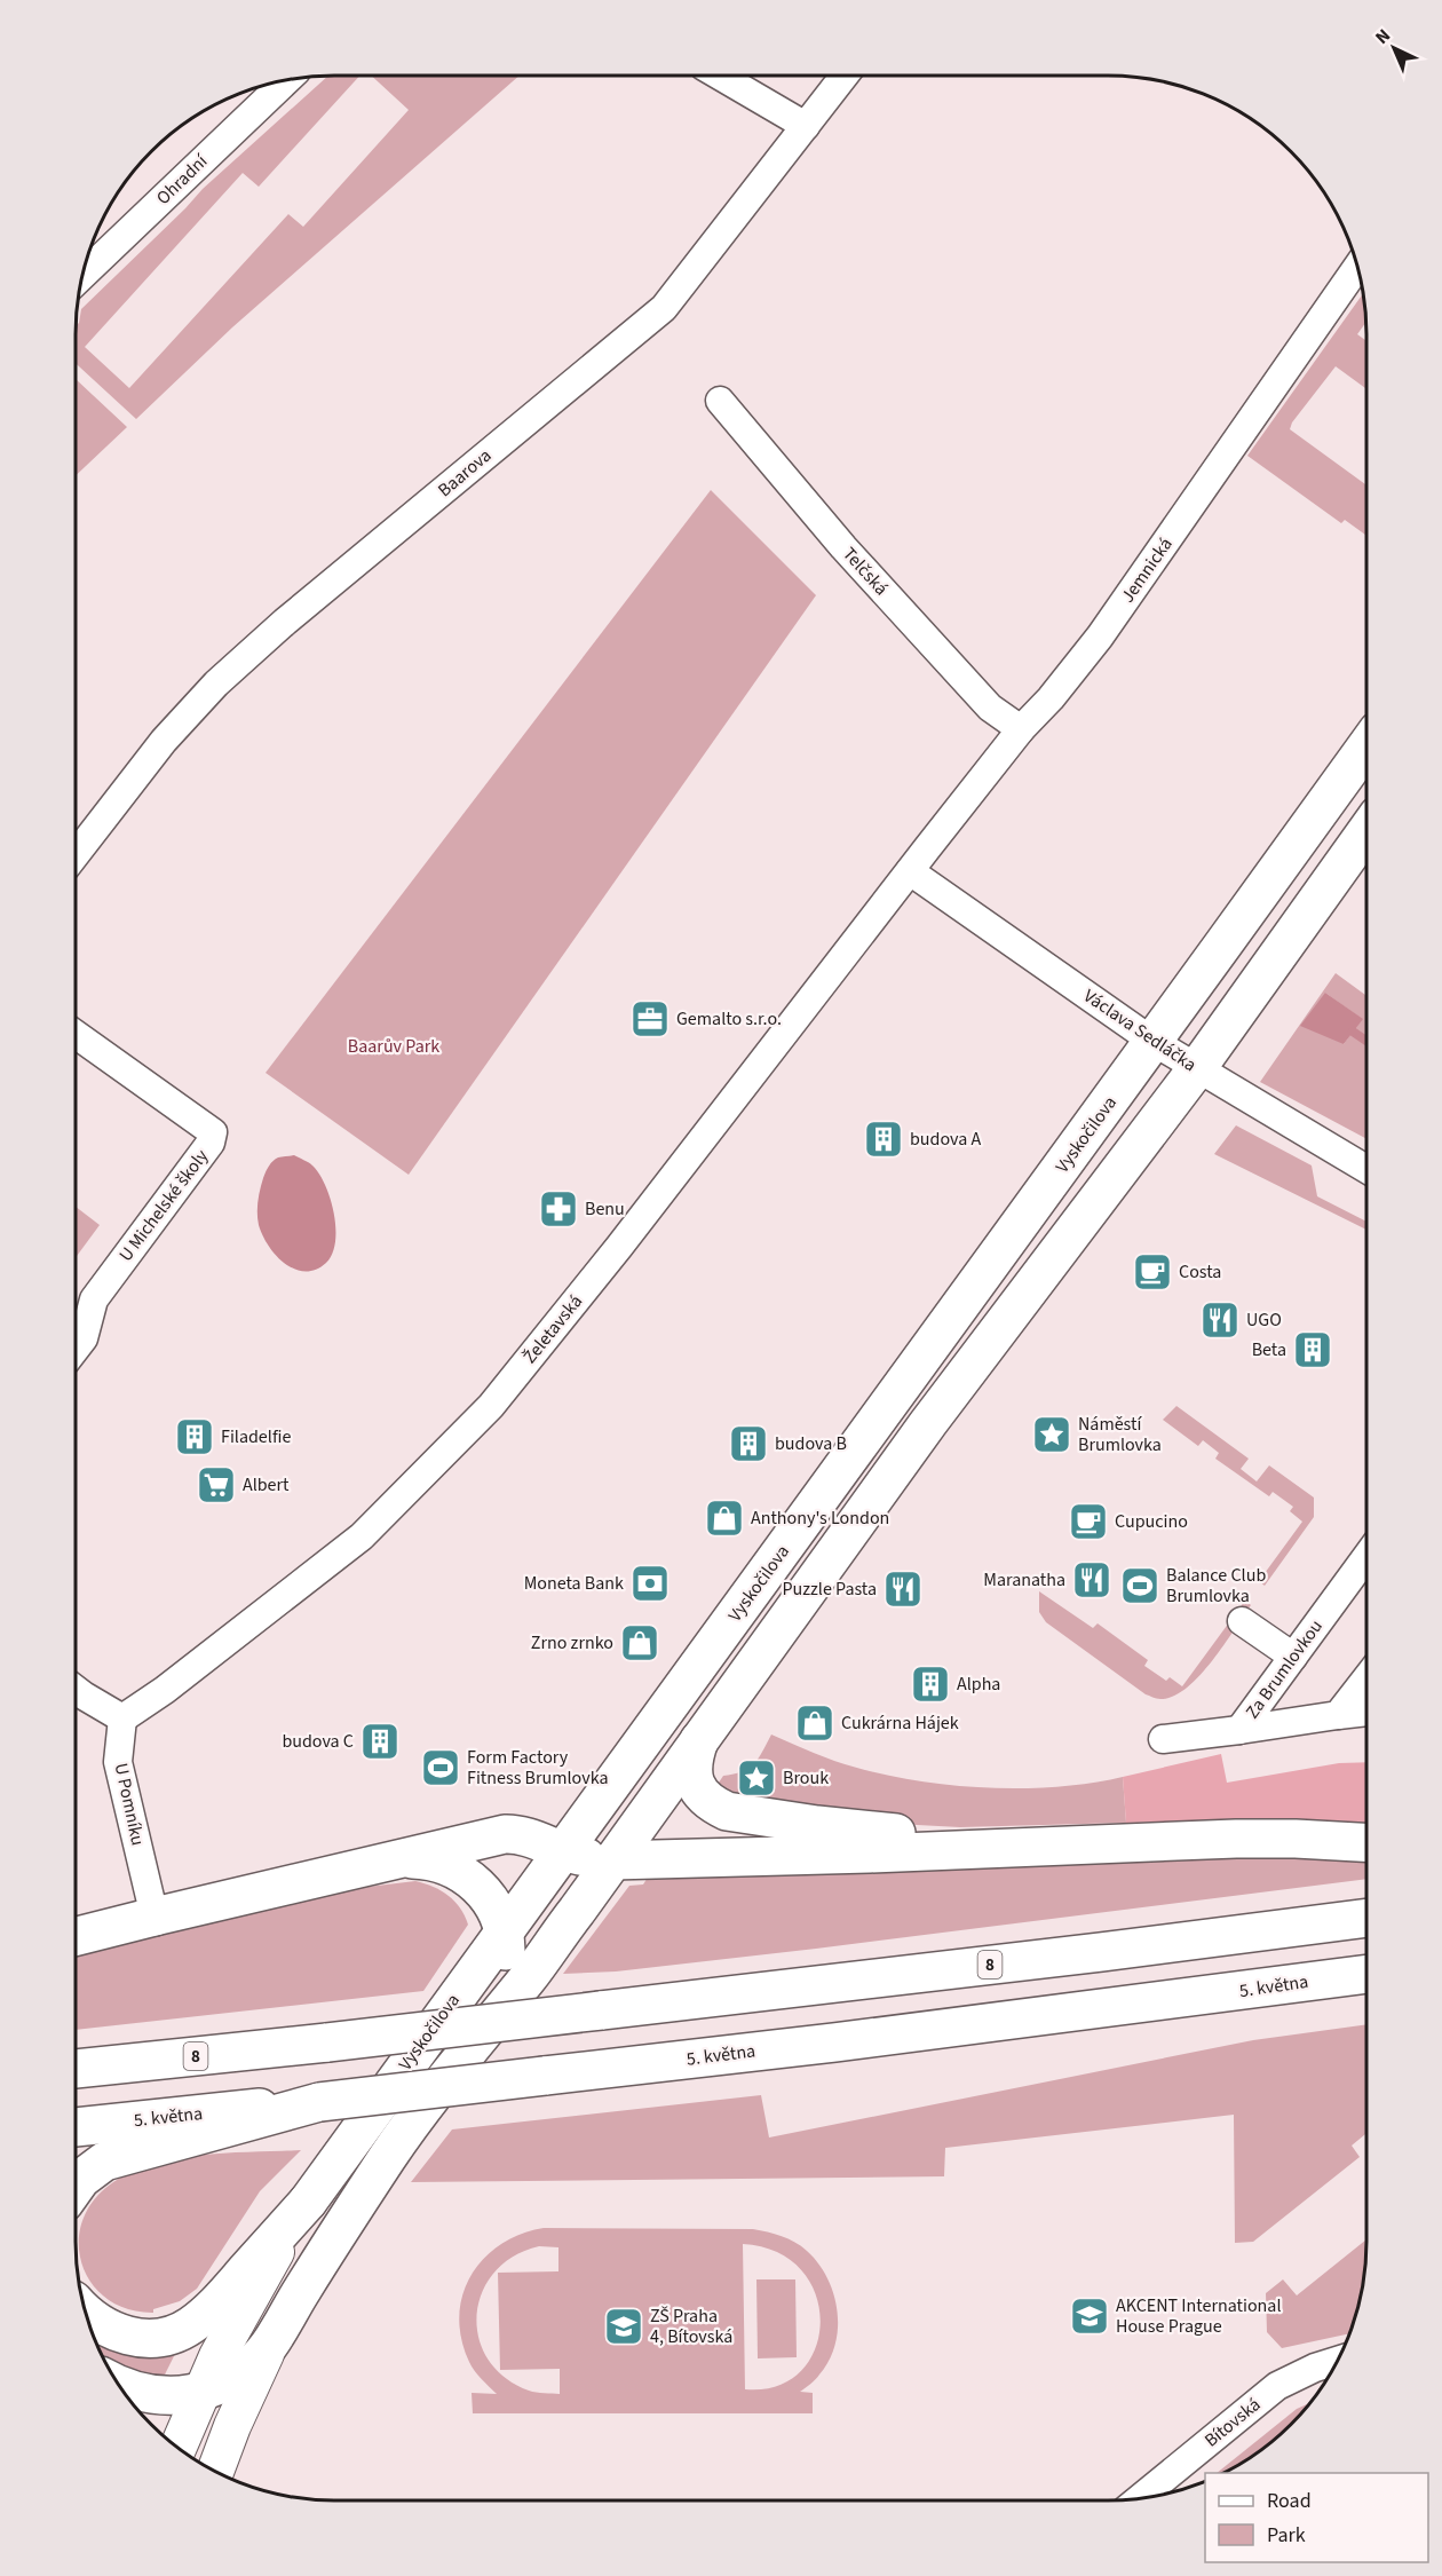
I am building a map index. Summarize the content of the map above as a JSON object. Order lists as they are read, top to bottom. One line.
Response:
{"streets":{"main road":["Vyskočilova","8","5. května"],"street":["Ohradní","Baarova","Jemnická","Telčská","Václava Sedláčka","U Michelské školy","Želetavská","Za Brumlovkou","U Pomníku","Bítovská"]},"crossings":[["Jemnická","Telčská"],["Jemnická","Václava Sedláčka"],["Jemnická","Želetavská"],["Václava Sedláčka","Vyskočilova"],["Václava Sedláčka","Želetavská"],["Želetavská","U Pomníku"]],"parks":["Baarův Park"],"places":{"office":["Gemalto s.r.o."],"building":["budova A","Beta","Filadelfie","budova B","Alpha","budova C"],"pharmacy":["Benu"],"cafe":["Costa","Cupucino"],"restaurant":["UGO","Maranatha","Puzzle Pasta"],"place":["Náměstí Brumlovka","Brouk"],"supermarket":["Albert"],"shop":["Anthony's London","Zrno zrnko","Cukrárna Hájek"],"bank":["Moneta Bank"],"sports":["Balance Club Brumlovka","Form Factory Fitness Brumlovka"],"school or university":["AKCENT International House Prague","ZŠ Praha 4, Bítovská"]},"legend":["Road","Park"],"north":"top left"}
